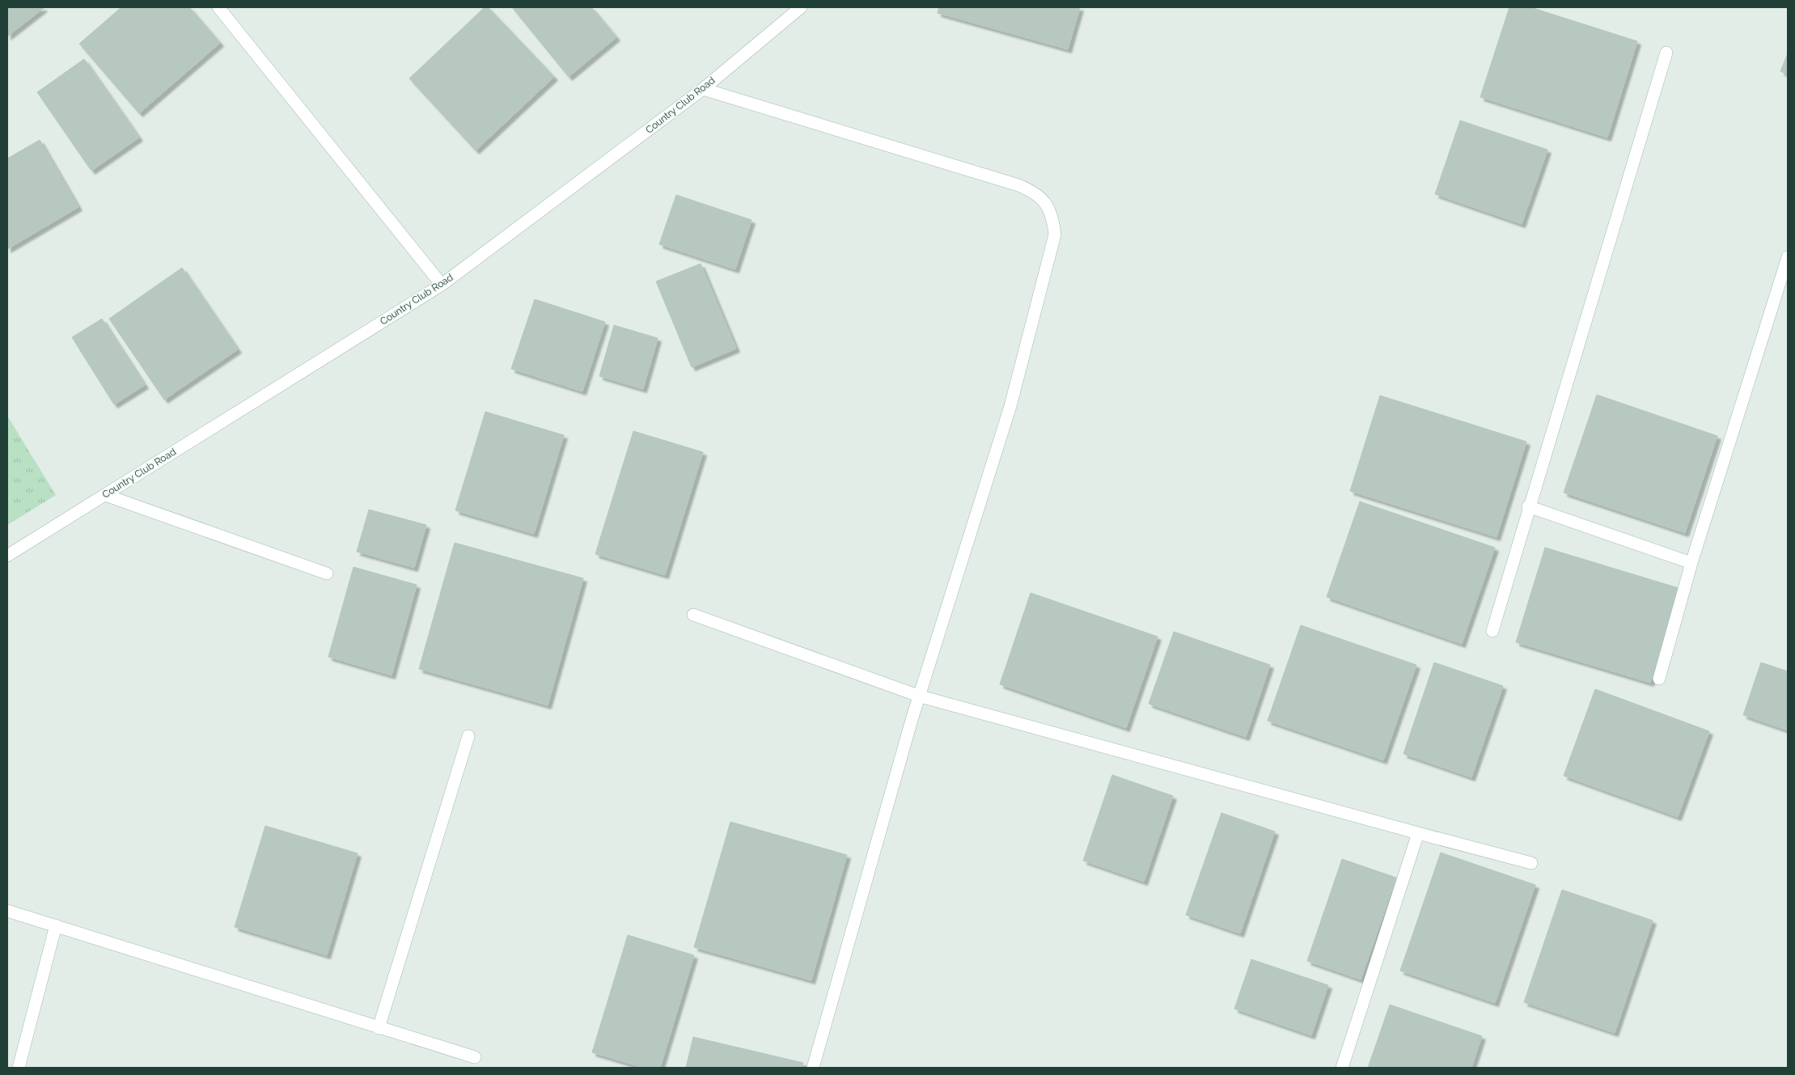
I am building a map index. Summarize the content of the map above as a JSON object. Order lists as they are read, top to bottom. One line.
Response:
{"streets":{"street":["Country Club Road"]}}
